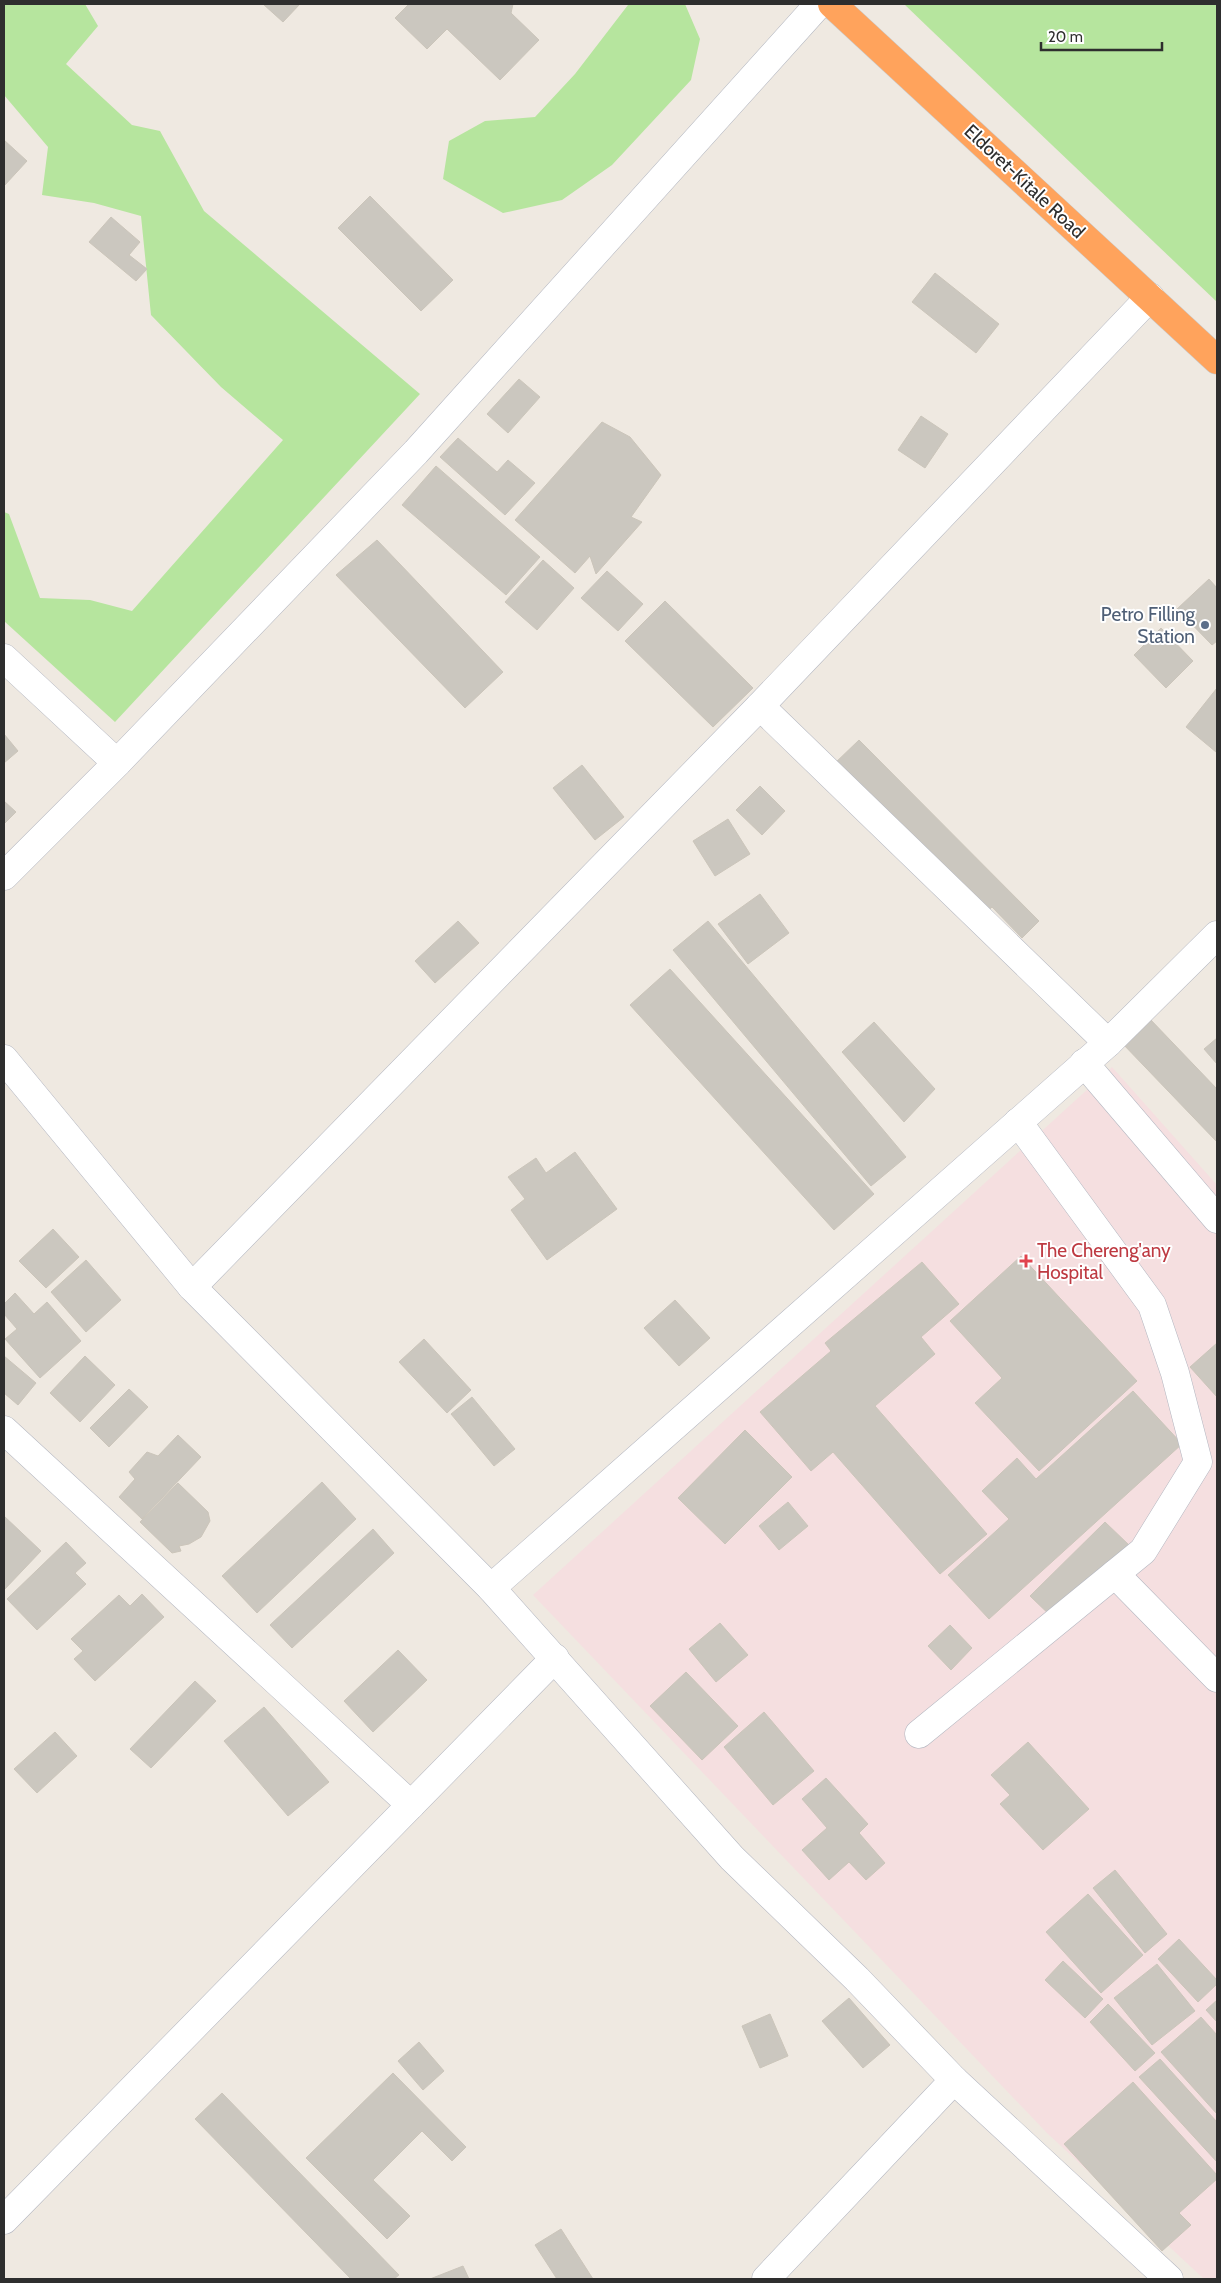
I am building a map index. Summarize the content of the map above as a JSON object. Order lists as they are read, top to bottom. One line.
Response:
{"streets":{"highway":["Eldoret-Kitale Road"]},"places":{"other":["Petro Filling Station"],"health":["The Chereng'any Hospital"]},"scale_bar":"20 m"}
